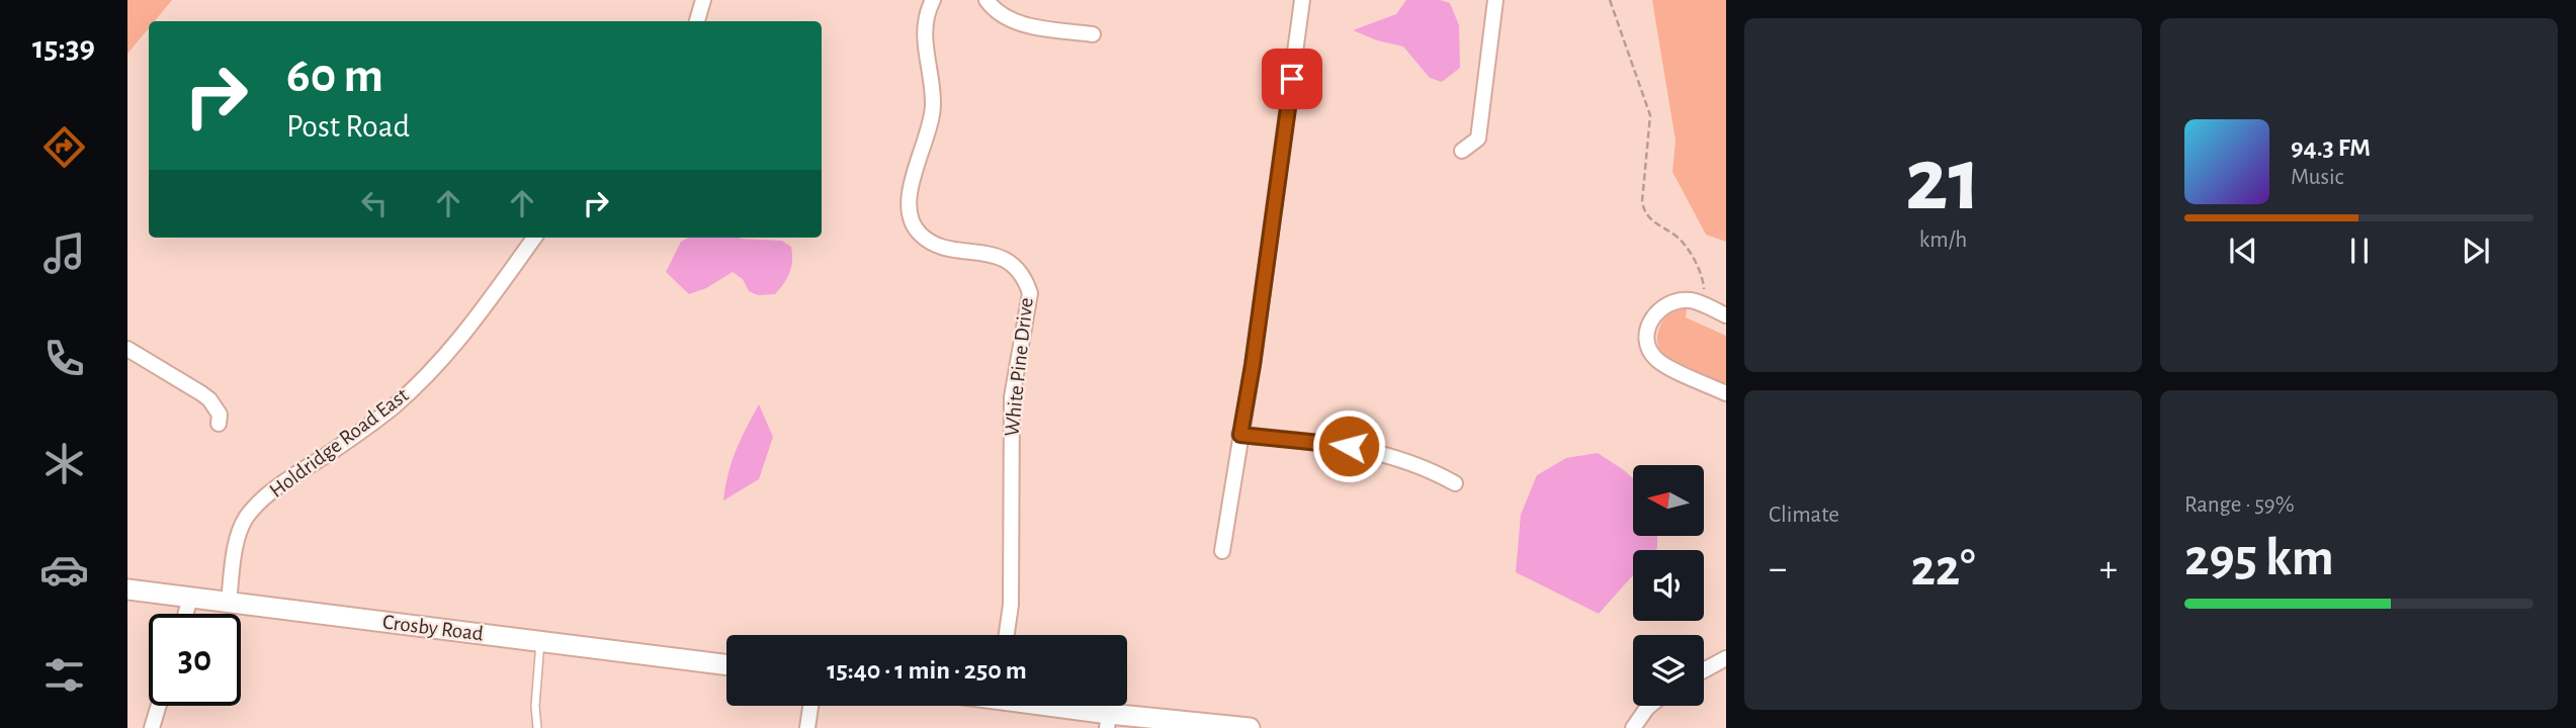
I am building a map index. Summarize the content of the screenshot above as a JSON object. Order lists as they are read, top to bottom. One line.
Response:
{"streets":{"street":["White Pine Drive","Holdridge Road East","Crosby Road"]},"crossings":[["Holdridge Road East","Crosby Road"]],"north":"left","page":{"tabs":"15:39","tile":[["21","km/h"],"Climate",["Range · 59%","295 km"]],"turn":["60 m","Post Road"],"song":["94.3 FM","Music"],"heat":["−","22°","+"],"limit":"30","trip":"15:40 · 1 min · 250 m"}}
